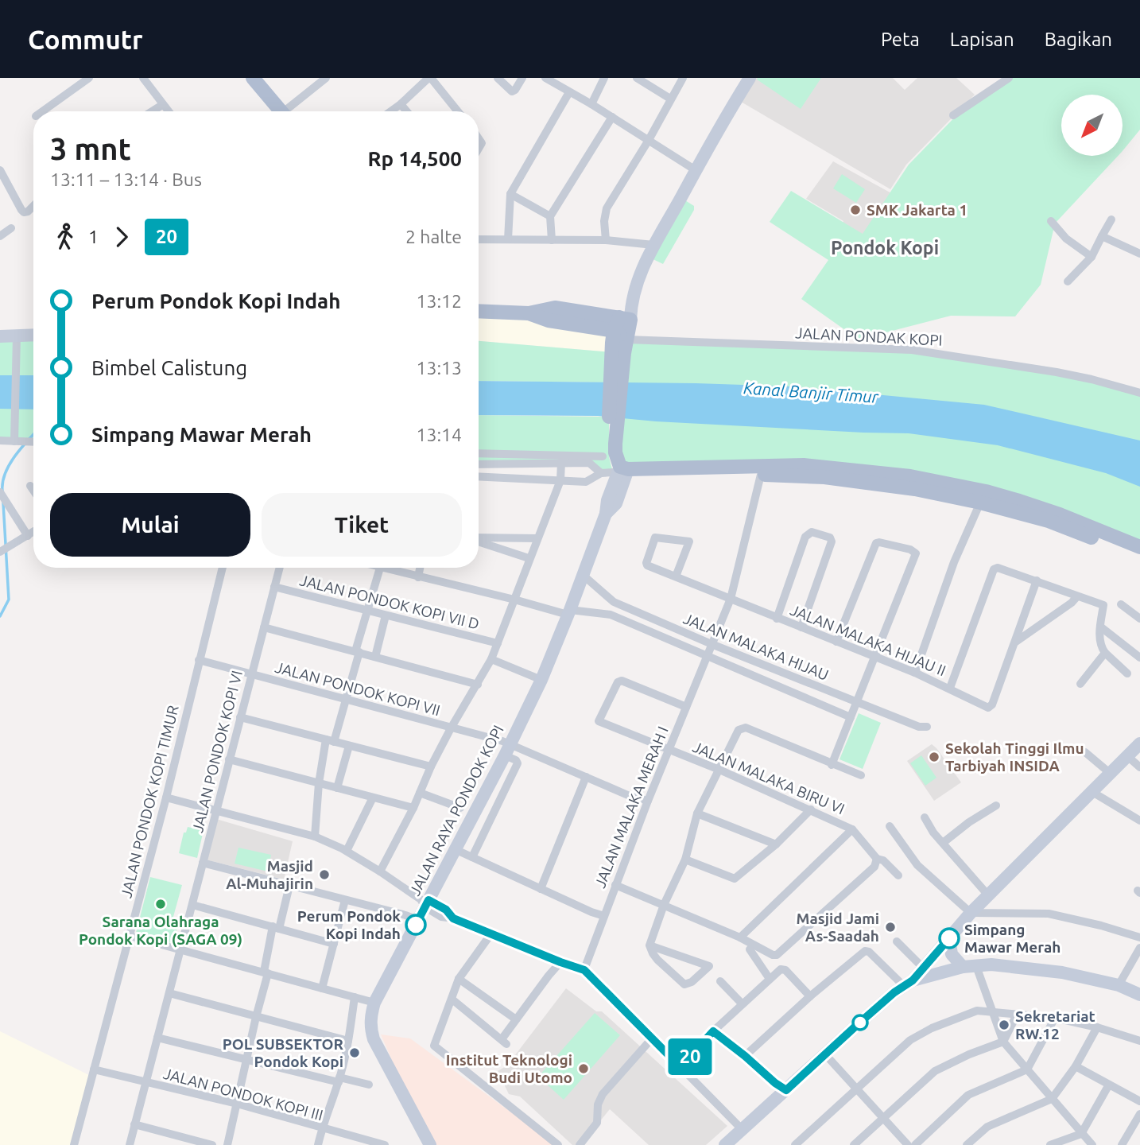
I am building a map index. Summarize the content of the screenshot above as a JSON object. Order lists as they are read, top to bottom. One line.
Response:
{"streets":{"street":["JALAN PONDAK KOPI","JALAN PONDOK KOPI VII D","JALAN MALAKA HIJAU II","JALAN MALAKA HIJAU","JALAN PONDOK KOPI VII","JALAN PONDOK KOPI VI","JALAN MALAKA BIRU VI","JALAN PONDOK KOPI TIMUR","JALAN MALAKA MERAH I","JALAN RAYA PONDOK KOPI","JALAN PONDOK KOPI III"]},"crossings":[["JALAN PONDOK KOPI VII D","JALAN PONDOK KOPI VI"],["JALAN MALAKA HIJAU II","JALAN MALAKA MERAH I"],["JALAN MALAKA HIJAU","JALAN MALAKA MERAH I"],["JALAN MALAKA HIJAU","JALAN RAYA PONDOK KOPI"],["JALAN PONDOK KOPI VII","JALAN PONDOK KOPI VI"],["JALAN PONDOK KOPI VII","JALAN PONDOK KOPI TIMUR"],["JALAN PONDOK KOPI VII","JALAN MALAKA MERAH I"],["JALAN PONDOK KOPI VII","JALAN RAYA PONDOK KOPI"],["JALAN PONDOK KOPI VI","JALAN PONDOK KOPI III"],["JALAN MALAKA BIRU VI","JALAN MALAKA MERAH I"],["JALAN PONDOK KOPI TIMUR","JALAN PONDOK KOPI III"]],"districts":["Pondok Kopi"],"water":["Kanal Banjir Timur"],"places":["SMK Jakarta 1","Sekolah Tinggi Ilmu Tarbiyah INSIDA","Masjid Al-Muhajirin","Sarana Olahraga Pondok Kopi (SAGA 09)","Perum Pondok Kopi Indah","Masjid Jami As-Saadah","Simpang Mawar Merah","Sekretariat RW.12","POL SUBSEKTOR Pondok Kopi","Institut Teknologi Budi Utomo"],"lines":["bus line 20"],"north":"bottom left","page":{"header":"Commutr","nav":["Peta","Lapisan","Bagikan"],"on_map":"20","heading":["3 mnt","13:11 – 13:14 · Bus","Rp 14,500"],"legs":["1","20","2 halte"],"list":[{"name":"Perum Pondok Kopi Indah","value":"13:12"},{"name":"Bimbel Calistung","value":"13:13"},{"name":"Simpang Mawar Merah","value":"13:14"}],"buttons":["Mulai","Tiket"]}}
